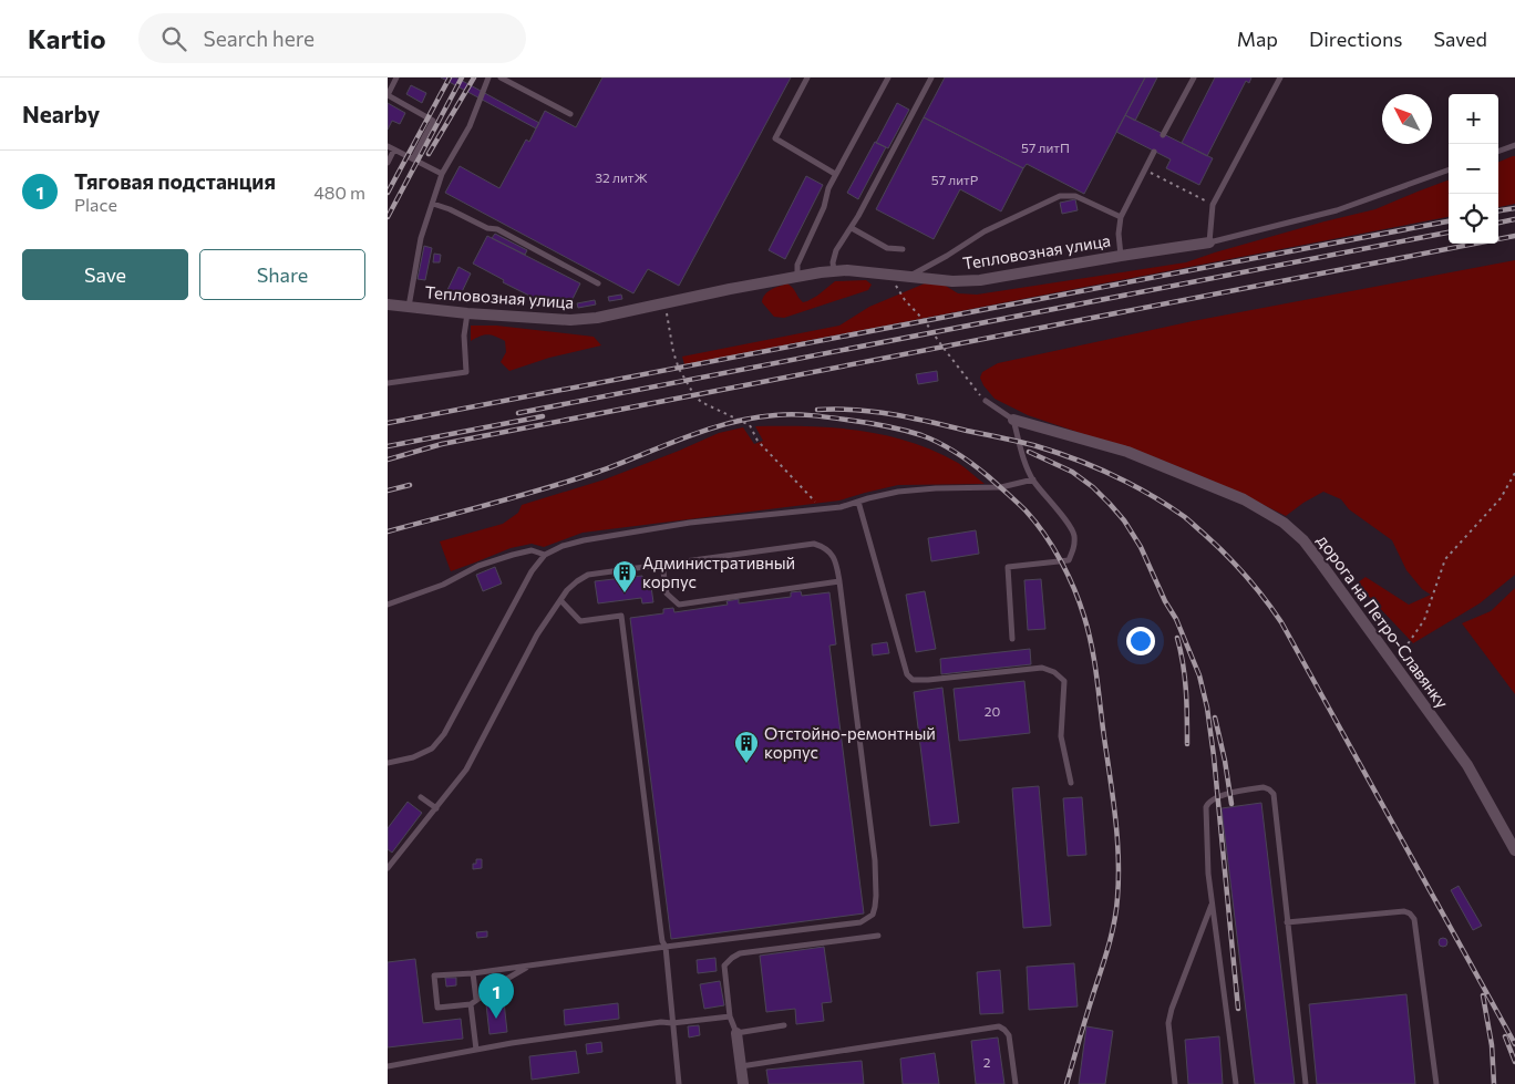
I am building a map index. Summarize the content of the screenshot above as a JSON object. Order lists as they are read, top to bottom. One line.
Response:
{"streets":{"street":["Тепловозная улица","дорога на Петро-Славянку"]},"places":{"building":["Административный корпус","Отстойно-ремонтный корпус"]},"house_numbers":["57 литП","32 литЖ","57 литР","20","2"],"north":"top left","page":{"header":"Kartio","search":"Search here","nav":["Map","Directions","Saved"],"heading":"Nearby","map_buttons":["+","−"],"list":[{"mark":"1","name":"Тяговая подстанция","note":"Place","value":"480 m"}],"buttons":["Save","Share"],"pins":"1"}}
